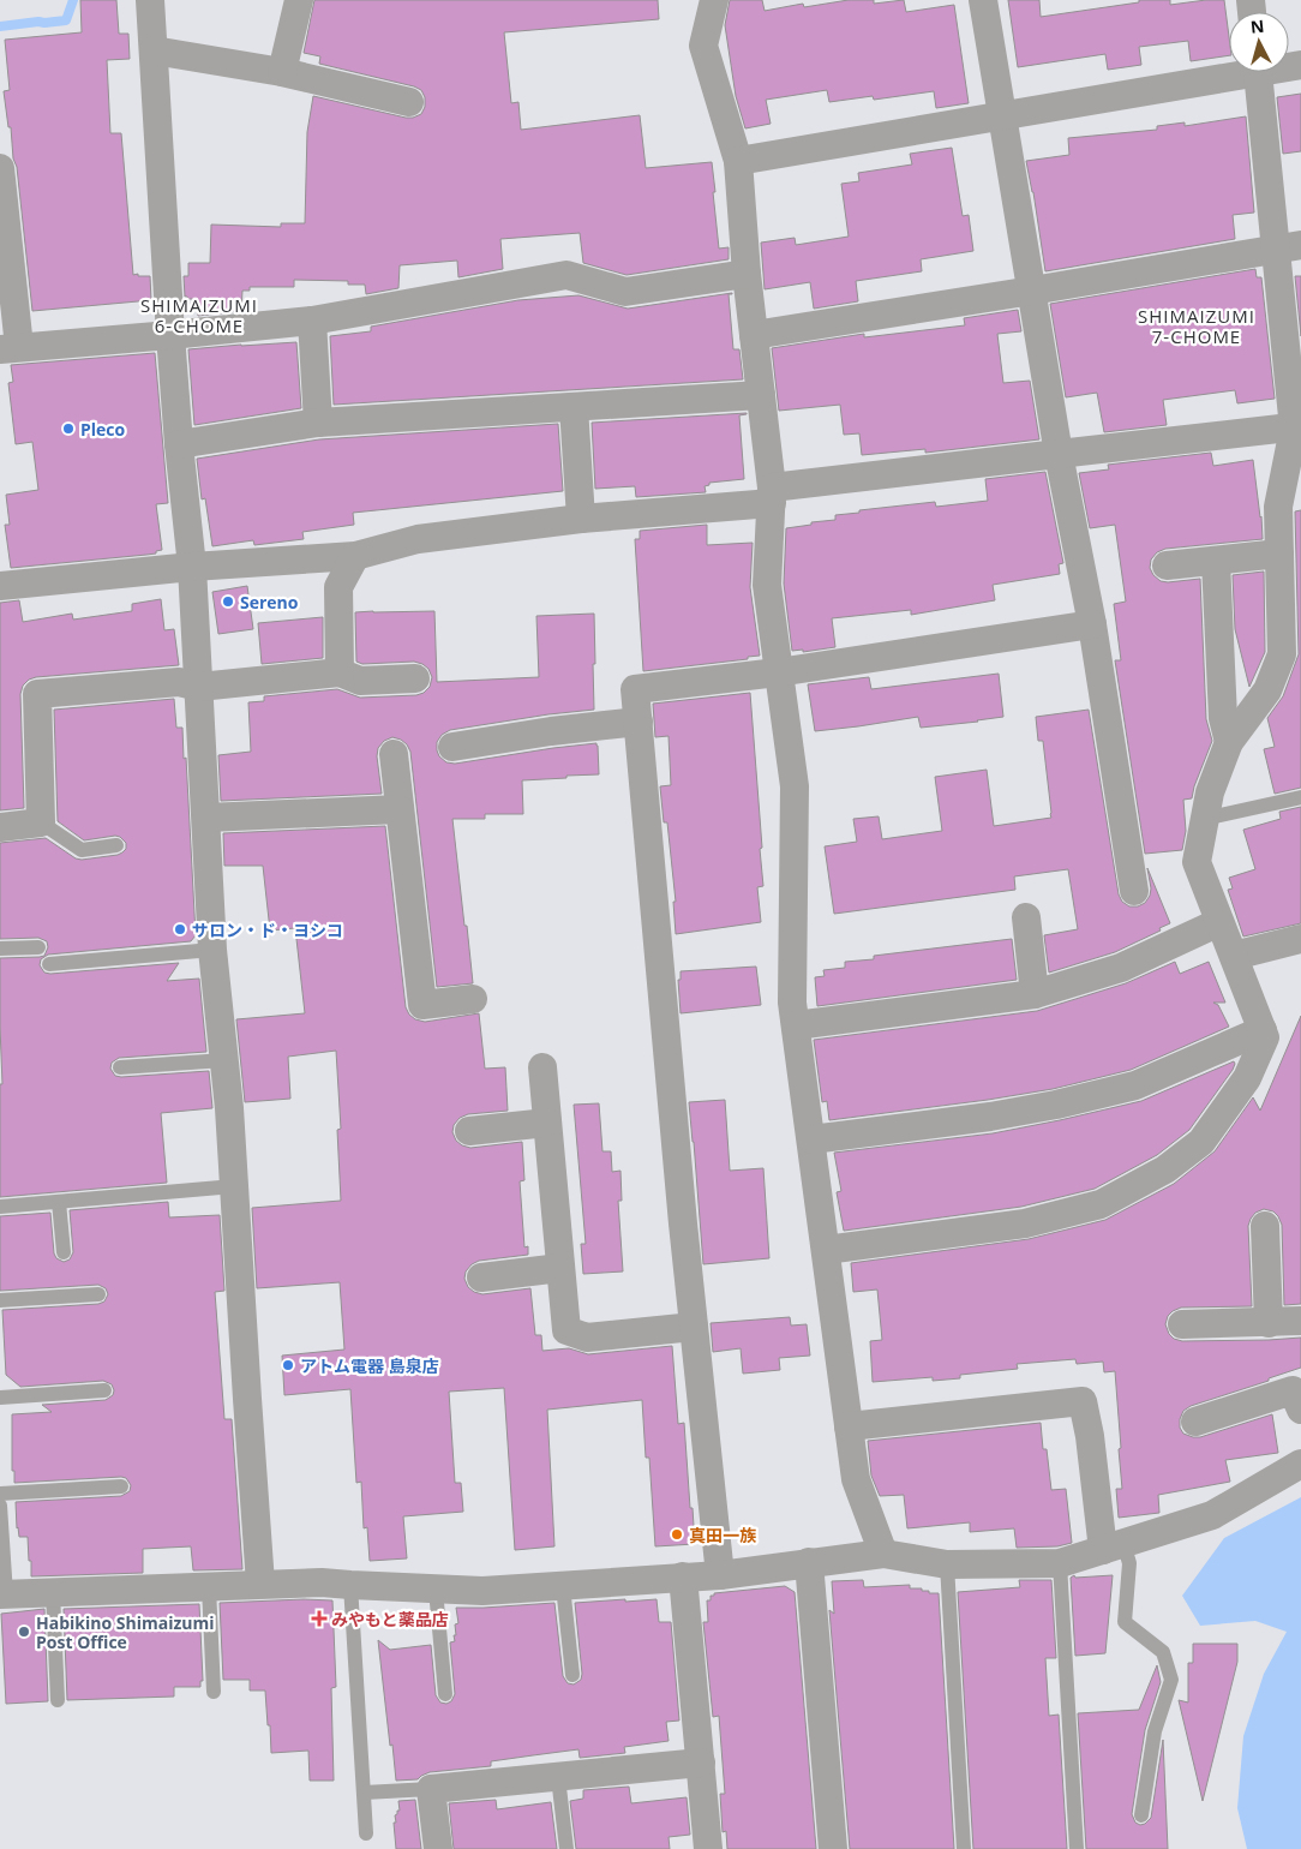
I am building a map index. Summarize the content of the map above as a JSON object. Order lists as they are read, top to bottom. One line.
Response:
{"districts":["SHIMAIZUMI 6-CHOME","SHIMAIZUMI 7-CHOME"],"places":{"other":["Pleco","Sereno","サロン・ド・ヨシコ","アトム電器 島泉店","真田一族","Habikino Shimaizumi Post Office"],"health":["みやもと薬品店"]},"north":"top"}
